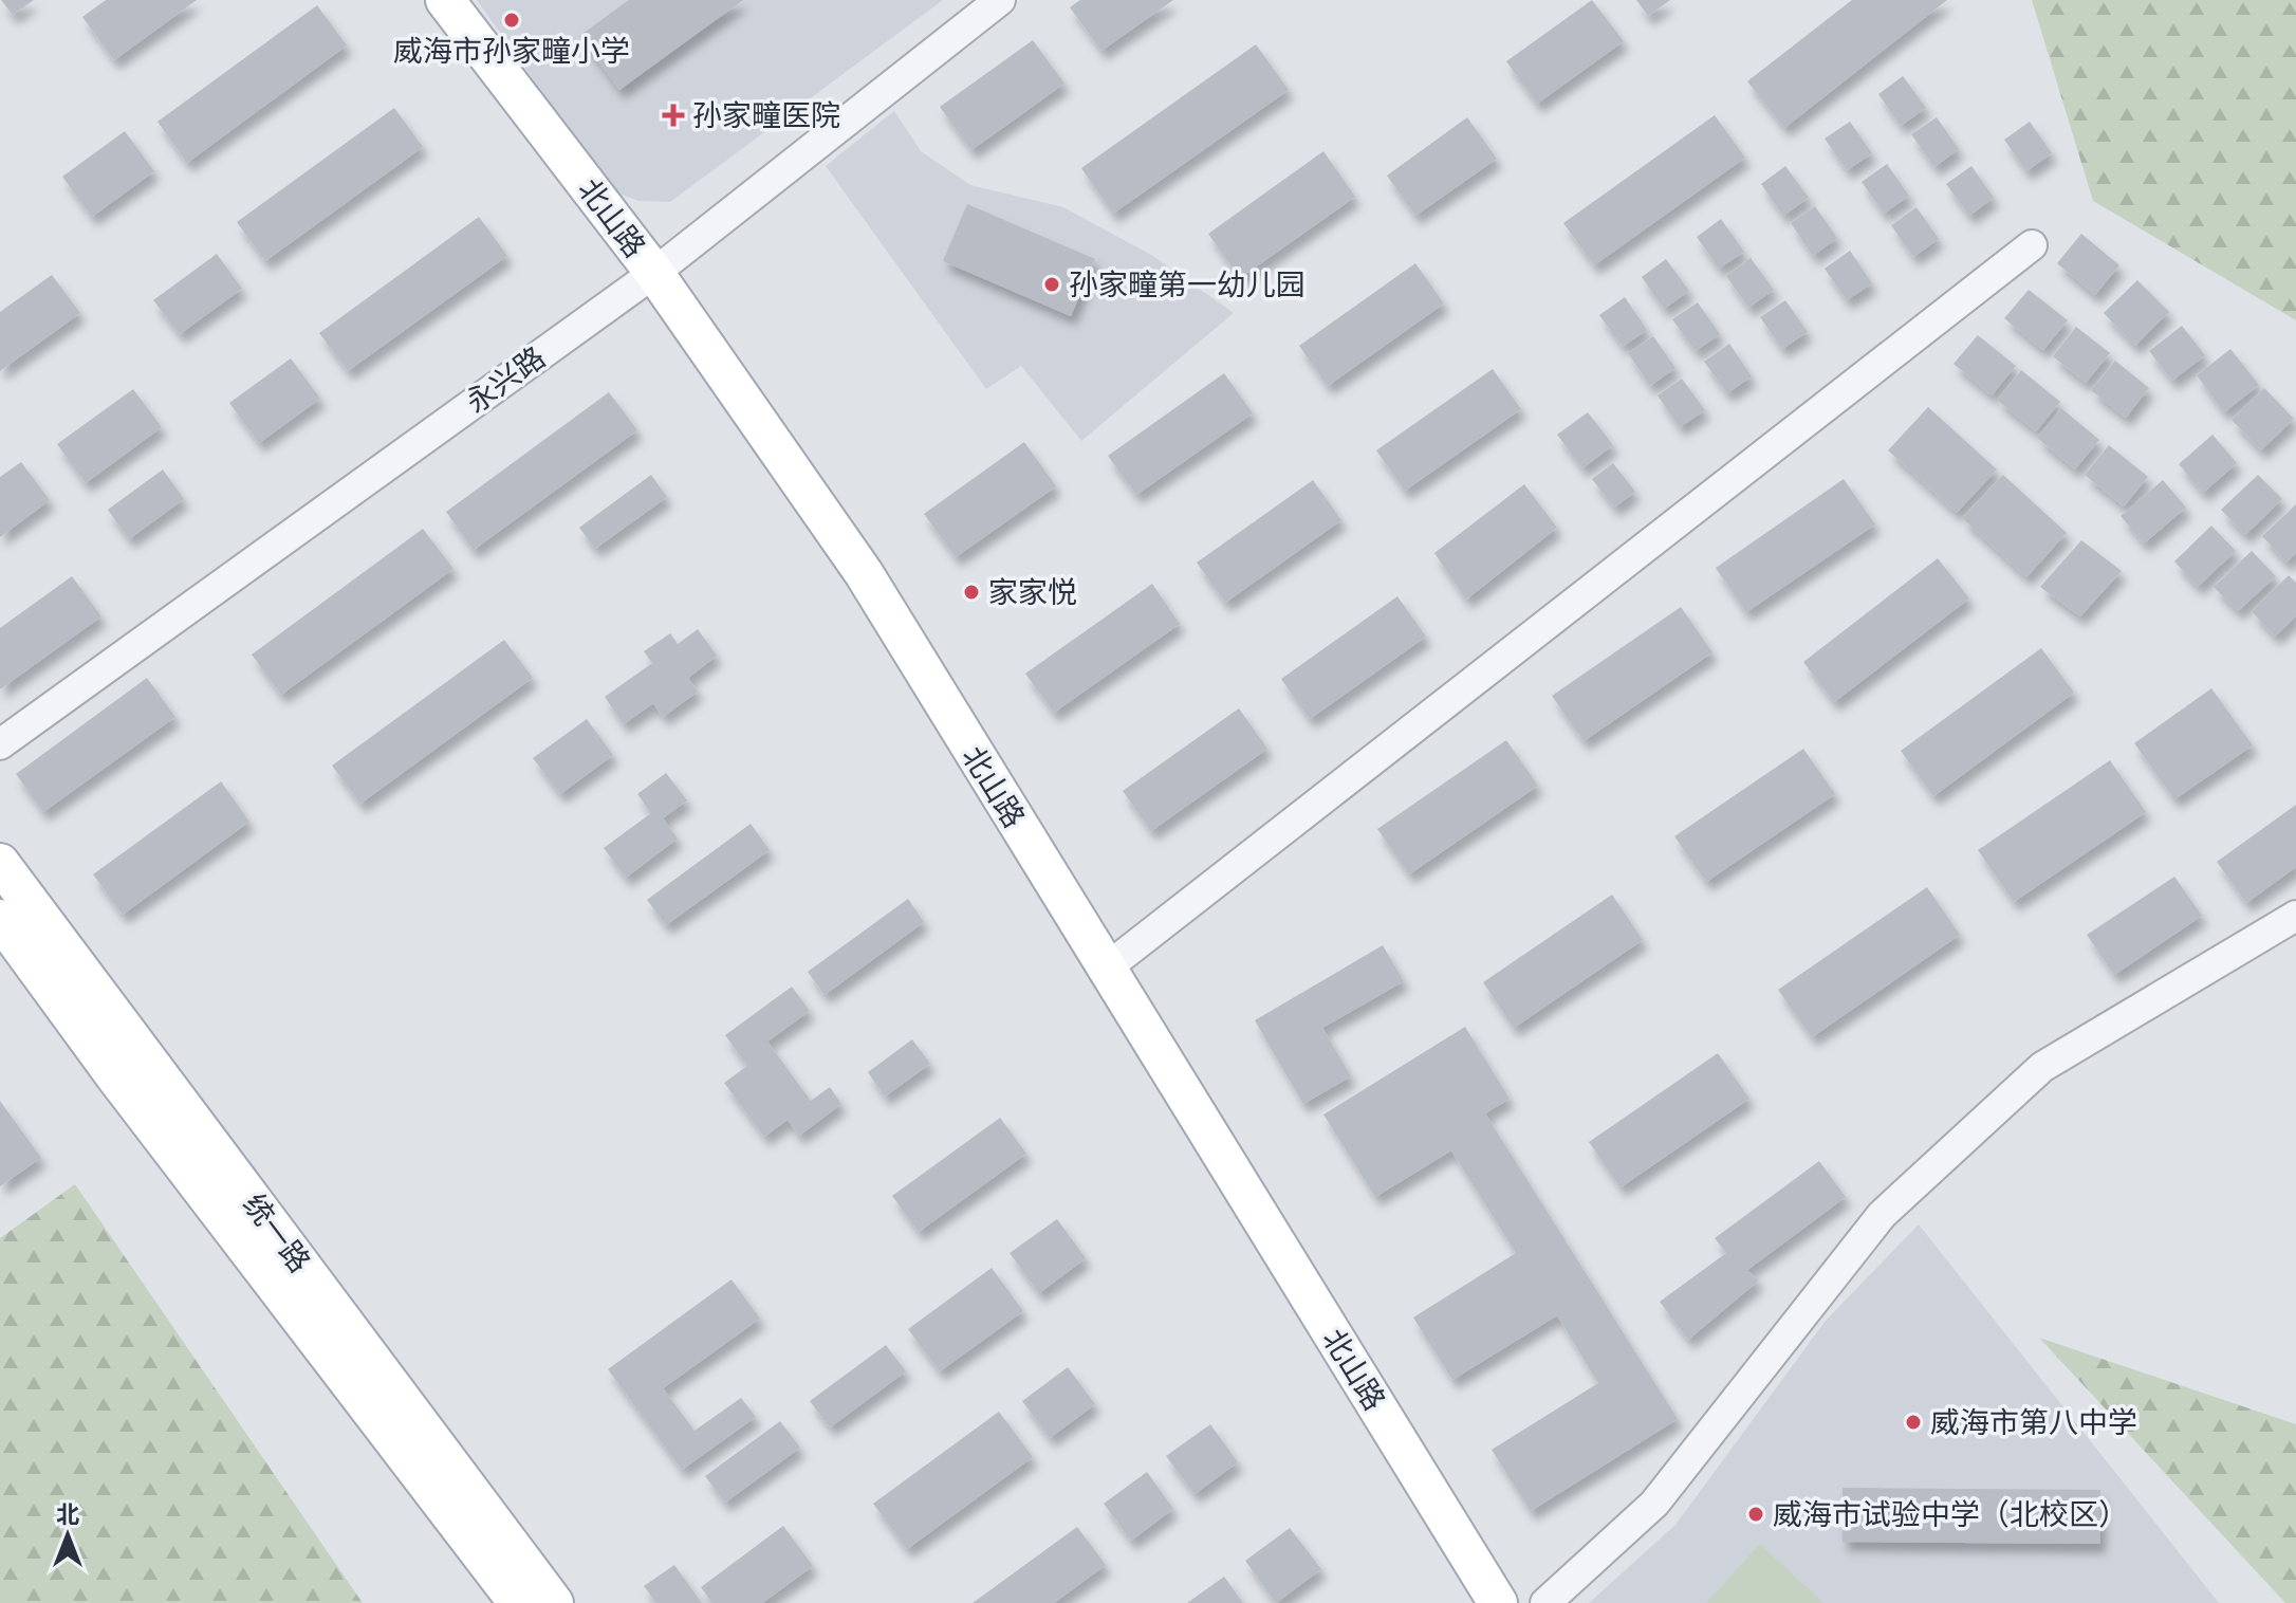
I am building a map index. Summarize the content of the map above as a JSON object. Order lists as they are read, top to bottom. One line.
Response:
{"streets":{"main road":["北山路","统一路"],"street":["永兴路"]},"crossings":[["北山路","永兴路"]],"places":{"other":["威海市孙家疃小学","孙家疃第一幼儿园","家家悦","威海市第八中学","威海市试验中学（北校区）"],"health":["孙家疃医院"]},"north":"top"}
